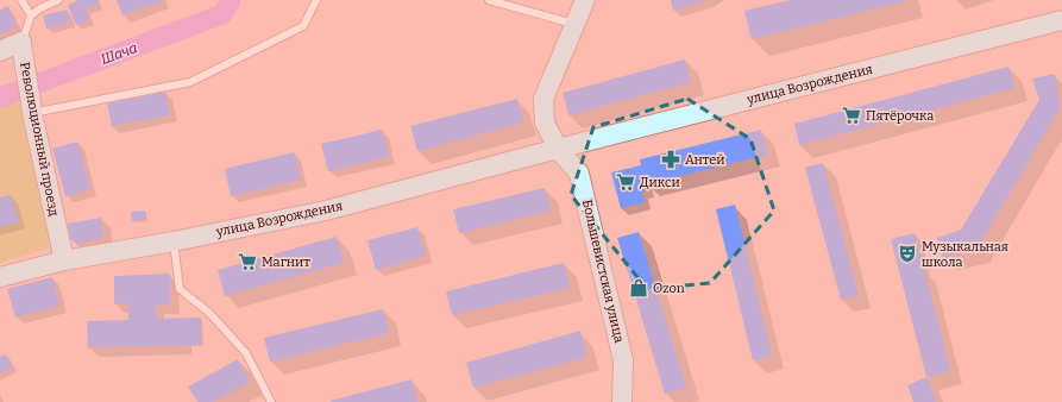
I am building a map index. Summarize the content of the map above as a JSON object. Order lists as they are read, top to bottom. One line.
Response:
{"streets":{"main road":["улица Возрождения","Революционный проезд","Большевистская улица"]},"crossings":[["улица Возрождения","Революционный проезд"],["улица Возрождения","Большевистская улица"]],"water":["Шача"],"places":{"supermarket":["Пятёрочка","Дикси","Магнит"],"pharmacy":["Антей"],"theatre":["Музыкальная школа"],"shop":["Ozon"]}}
